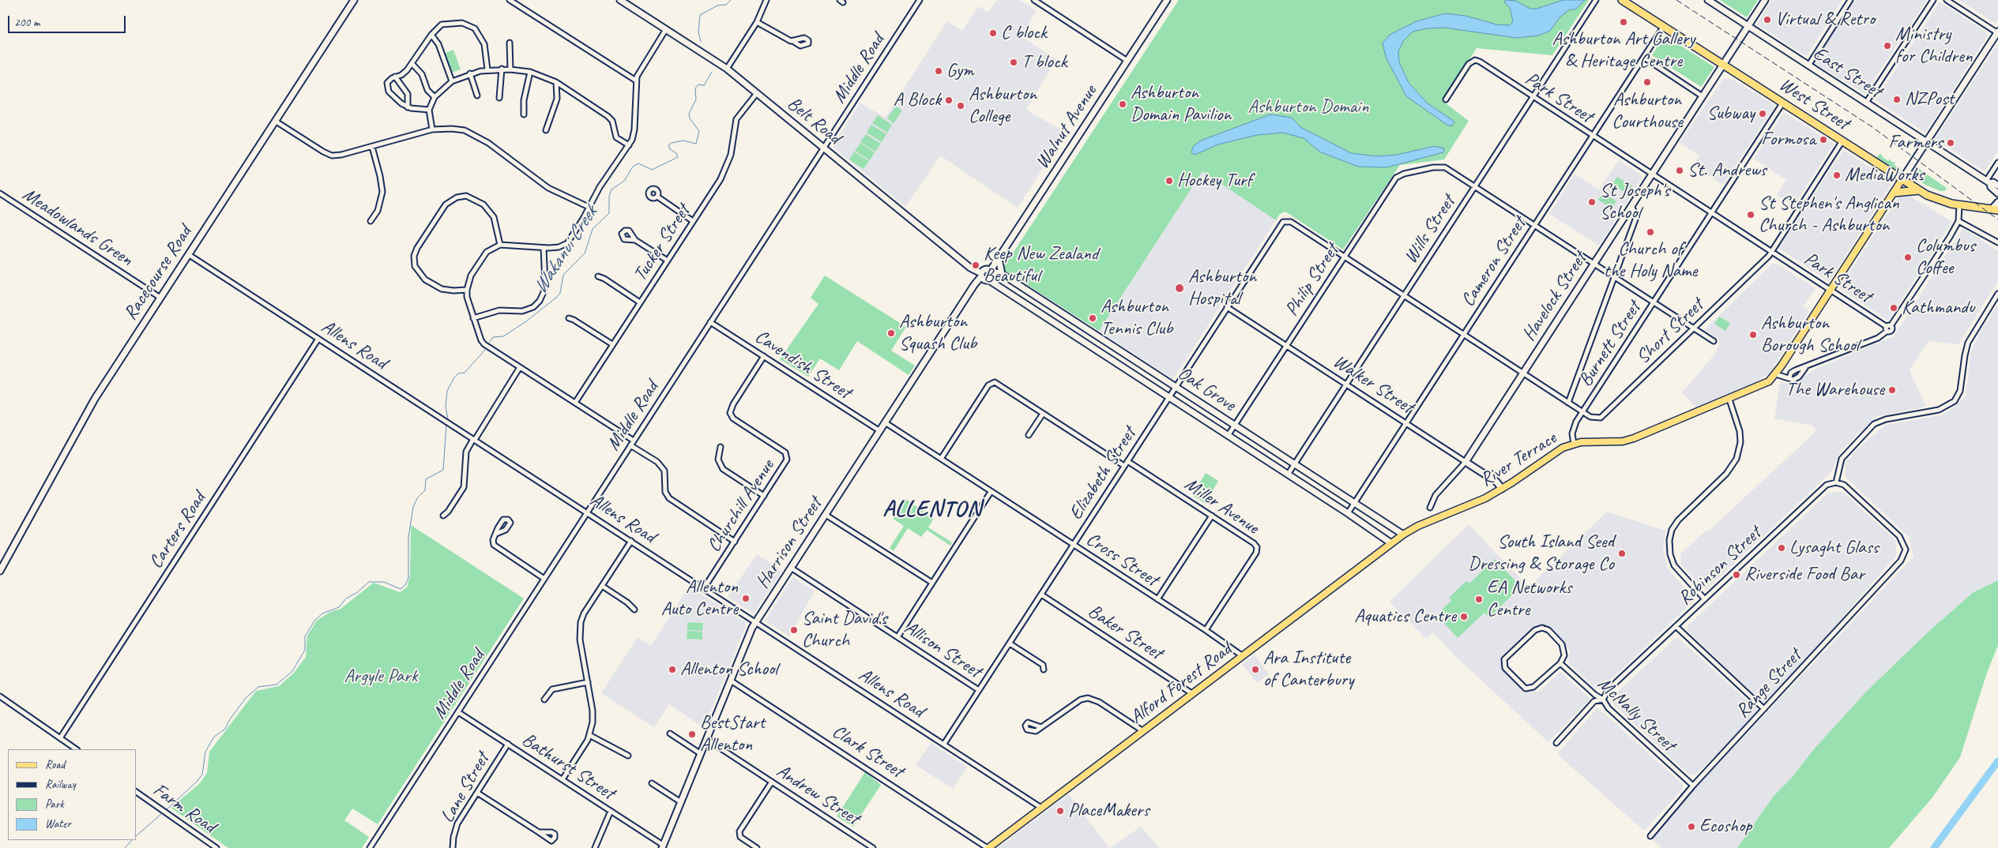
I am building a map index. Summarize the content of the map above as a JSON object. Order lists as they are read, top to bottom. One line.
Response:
{"streets":{"highway":["West Street"],"main road":["River Terrace","Alford Forest Road"],"street":["Middle Road","East Street","Park Street","Belt Road","Walnut Avenue","Meadowlands Green","Wills Street","Tucker Street","Cameron Street","Racecourse Road","Philip Street","Havelock Street","Short Street","Burnett Street","Allens Road","Cavendish Street","Walker Street","Oak Grove","Elizabeth Street","Churchill Avenue","Miller Avenue","Carters Road","Harrison Street","Cross Street","Robinson Street","Baker Street","Allison Street","Range Street","McNally Street","Clark Street","Bathurst Street","Lane Street","Andrew Street","Farm Road"]},"crossings":[["Middle Road","Belt Road"],["Middle Road","Allens Road"],["Middle Road","Cavendish Street"],["Middle Road","Bathurst Street"],["East Street","Havelock Street"],["Park Street","Wills Street"],["Park Street","Cameron Street"],["Park Street","Havelock Street"],["Park Street","Short Street"],["Park Street","Burnett Street"],["West Street","Cameron Street"],["West Street","Havelock Street"],["West Street","Short Street"],["West Street","Burnett Street"],["Belt Road","Walnut Avenue"],["Belt Road","Tucker Street"],["Belt Road","Oak Grove"],["Belt Road","Harrison Street"],["Walnut Avenue","Oak Grove"],["Walnut Avenue","Harrison Street"],["Meadowlands Green","Racecourse Road"],["Wills Street","Philip Street"],["Wills Street","Walker Street"],["Wills Street","Oak Grove"],["Cameron Street","Walker Street"],["Cameron Street","Oak Grove"],["Racecourse Road","Allens Road"],["Philip Street","Walker Street"],["Philip Street","Oak Grove"],["Philip Street","Elizabeth Street"],["Havelock Street","Walker Street"],["Short Street","Burnett Street"],["Burnett Street","River Terrace"],["Allens Road","Elizabeth Street"],["Allens Road","Churchill Avenue"],["Allens Road","Carters Road"],["Allens Road","Harrison Street"],["Allens Road","Alford Forest Road"],["Cavendish Street","Churchill Avenue"],["Cavendish Street","Harrison Street"],["Walker Street","River Terrace"],["Walker Street","Elizabeth Street"],["Oak Grove","River Terrace"],["Oak Grove","Elizabeth Street"],["Oak Grove","Harrison Street"],["Oak Grove","Alford Forest Road"],["River Terrace","Alford Forest Road"],["Elizabeth Street","Miller Avenue"],["Elizabeth Street","Cross Street"],["Elizabeth Street","Baker Street"],["Elizabeth Street","Allison Street"],["Miller Avenue","Cross Street"],["Harrison Street","Cross Street"],["Harrison Street","Allison Street"],["Harrison Street","Clark Street"],["Harrison Street","Bathurst Street"],["Harrison Street","Andrew Street"],["Cross Street","Alford Forest Road"],["Robinson Street","Range Street"],["Robinson Street","McNally Street"],["Baker Street","Alford Forest Road"],["Alford Forest Road","Clark Street"],["Range Street","McNally Street"],["Bathurst Street","Lane Street"]],"districts":["ALLENTON"],"water":["Wakanui Creek"],"parks":["Ashburton Domain","Argyle Park"],"places":["Virtual & Retro","Ashburton Art Gallery & Heritage Centre","C block","Ministry for Children","T block","Gym","Ashburton Courthouse","NZPost","A Block","Ashburton Domain Pavilion","Ashburton College","Subway","Formosa","Farmers","St. Andrews","MediaWorks","Hockey Turf","St Joseph's School","St Stephen's Anglican Church - Ashburton","Church of the Holy Name","Columbus Coffee","Keep New Zealand Beautiful","Ashburton Hospital","Kathmandu","Ashburton Tennis Club","Ashburton Squash Club","Ashburton Borough School","The Warehouse","Lysaght Glass","South Island Seed Dressing & Storage Co","Riverside Food Bar","Allenton Auto Centre","EA Networks Centre","Aquatics Centre","Saint David's Church","Allenton School","Ara Institute of Canterbury","BestStart Allenton","PlaceMakers","Ecoshop"],"legend":["Road","Railway","Park","Water"],"scale_bar":"200 m"}
